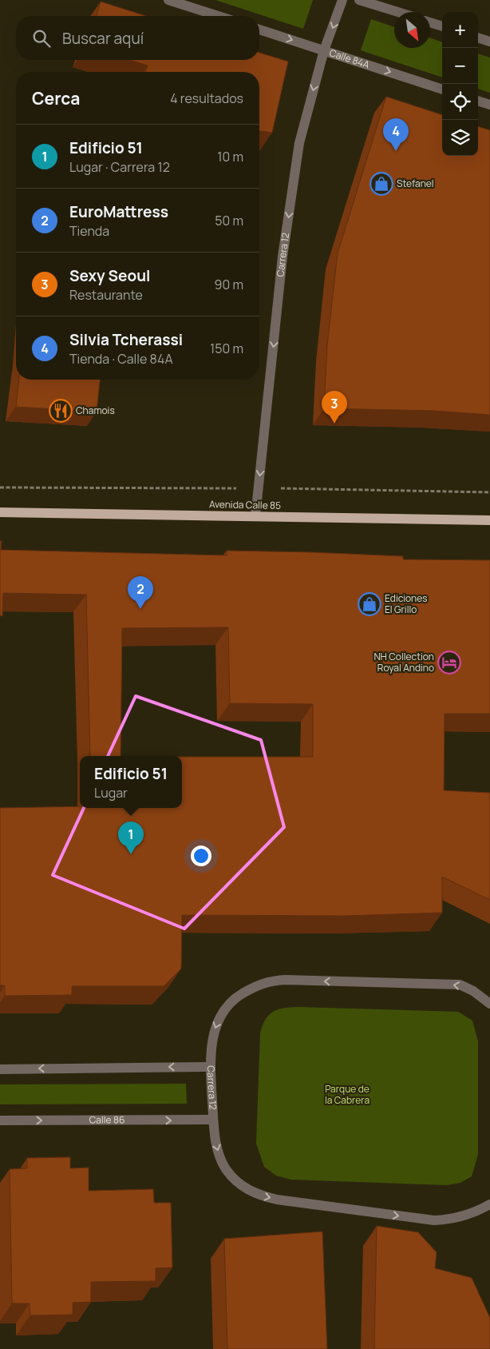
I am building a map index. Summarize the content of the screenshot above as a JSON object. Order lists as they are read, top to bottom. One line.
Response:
{"streets":{"main road":["Avenida Calle 85"],"street":["Calle 84A","Carrera 12","Calle 86"]},"crossings":[["Calle 84A","Carrera 12"],["Carrera 12","Avenida Calle 85"],["Carrera 12","Calle 86"]],"one_way":["Calle 84A"],"parks":["Parque de la Cabrera"],"places":{"shop":["Stefanel","Ediciones El Grillo"],"restaurant":["Chamois"],"hotel":["NH Collection Royal Andino"]},"north":"bottom right","page":{"map_buttons":["+","−"],"search":"Buscar aquí","heading":["Cerca","4 resultados"],"pins":["4","3","2","1"],"list":[{"mark":"1","name":"Edificio 51","note":"Lugar · Carrera 12","value":"10 m"},{"mark":"2","name":"EuroMattress","note":"Tienda","value":"50 m"},{"mark":"3","name":"Sexy Seoul","note":"Restaurante","value":"90 m"},{"mark":"4","name":"Silvia Tcherassi","note":"Tienda · Calle 84A","value":"150 m"}],"popup":["Edificio 51","Lugar"]}}
